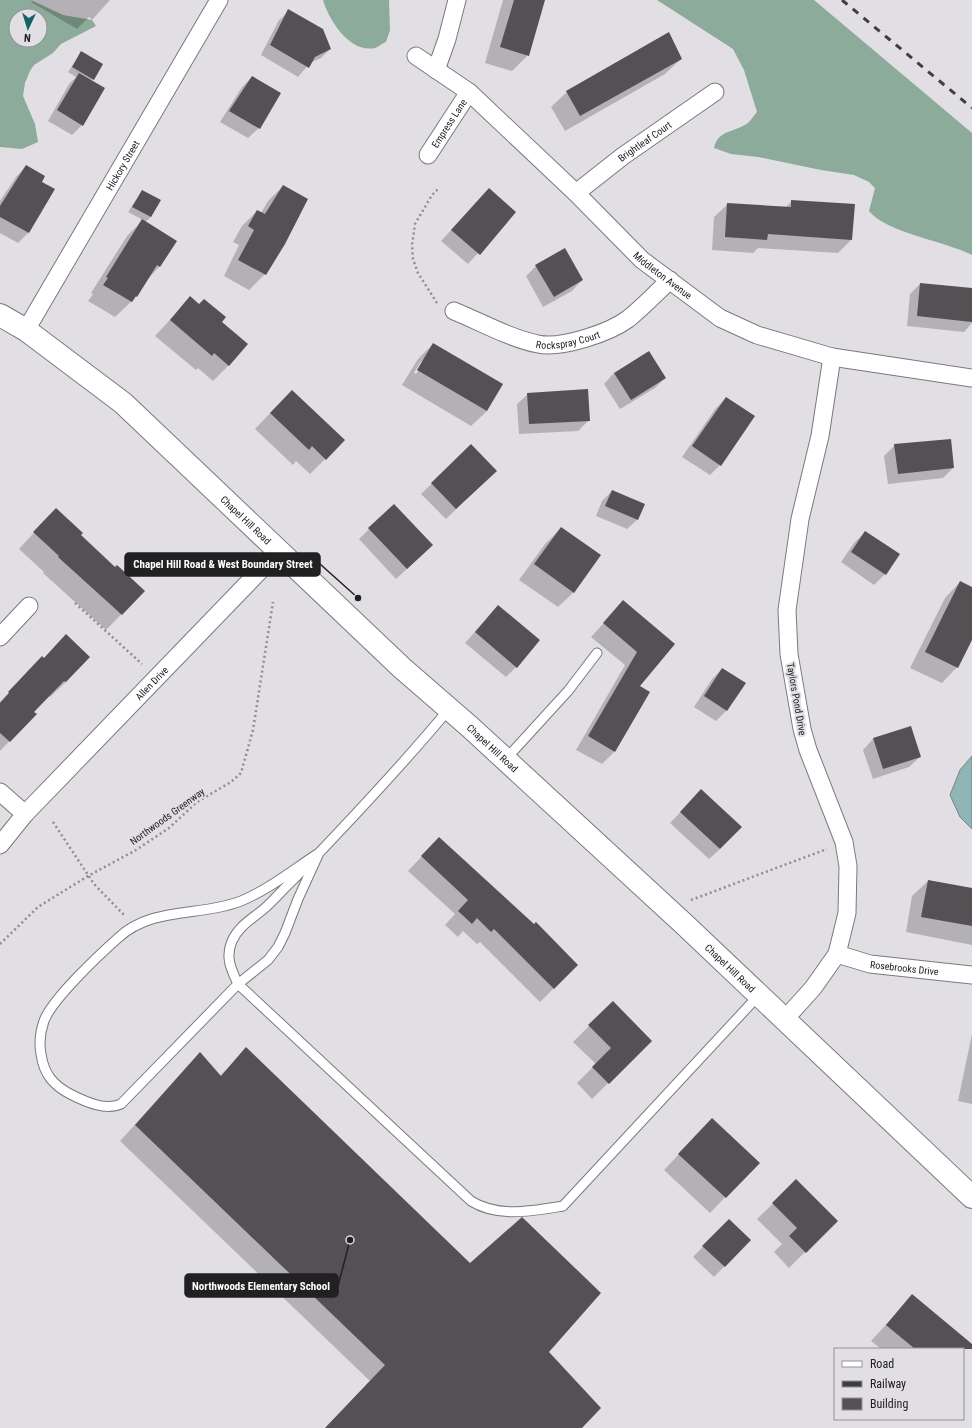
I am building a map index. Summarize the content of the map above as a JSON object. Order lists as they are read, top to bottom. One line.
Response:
{"streets":{"main road":["Chapel Hill Road"],"street":["Empress Lane","Brightleaf Court","Hickory Street","Middleton Avenue","Rockspray Court","Allen Drive","Taylors Pond Drive","Rosebrooks Drive"],"path":["Northwoods Greenway"]},"crossings":[["Empress Lane","Middleton Avenue"],["Brightleaf Court","Middleton Avenue"],["Hickory Street","Chapel Hill Road"],["Middleton Avenue","Rockspray Court"],["Middleton Avenue","Taylors Pond Drive"],["Chapel Hill Road","Allen Drive"],["Chapel Hill Road","Taylors Pond Drive"],["Taylors Pond Drive","Rosebrooks Drive"]],"places":["Chapel Hill Road & West Boundary Street","Northwoods Elementary School"],"legend":["Road","Railway","Building"],"north":"bottom"}
